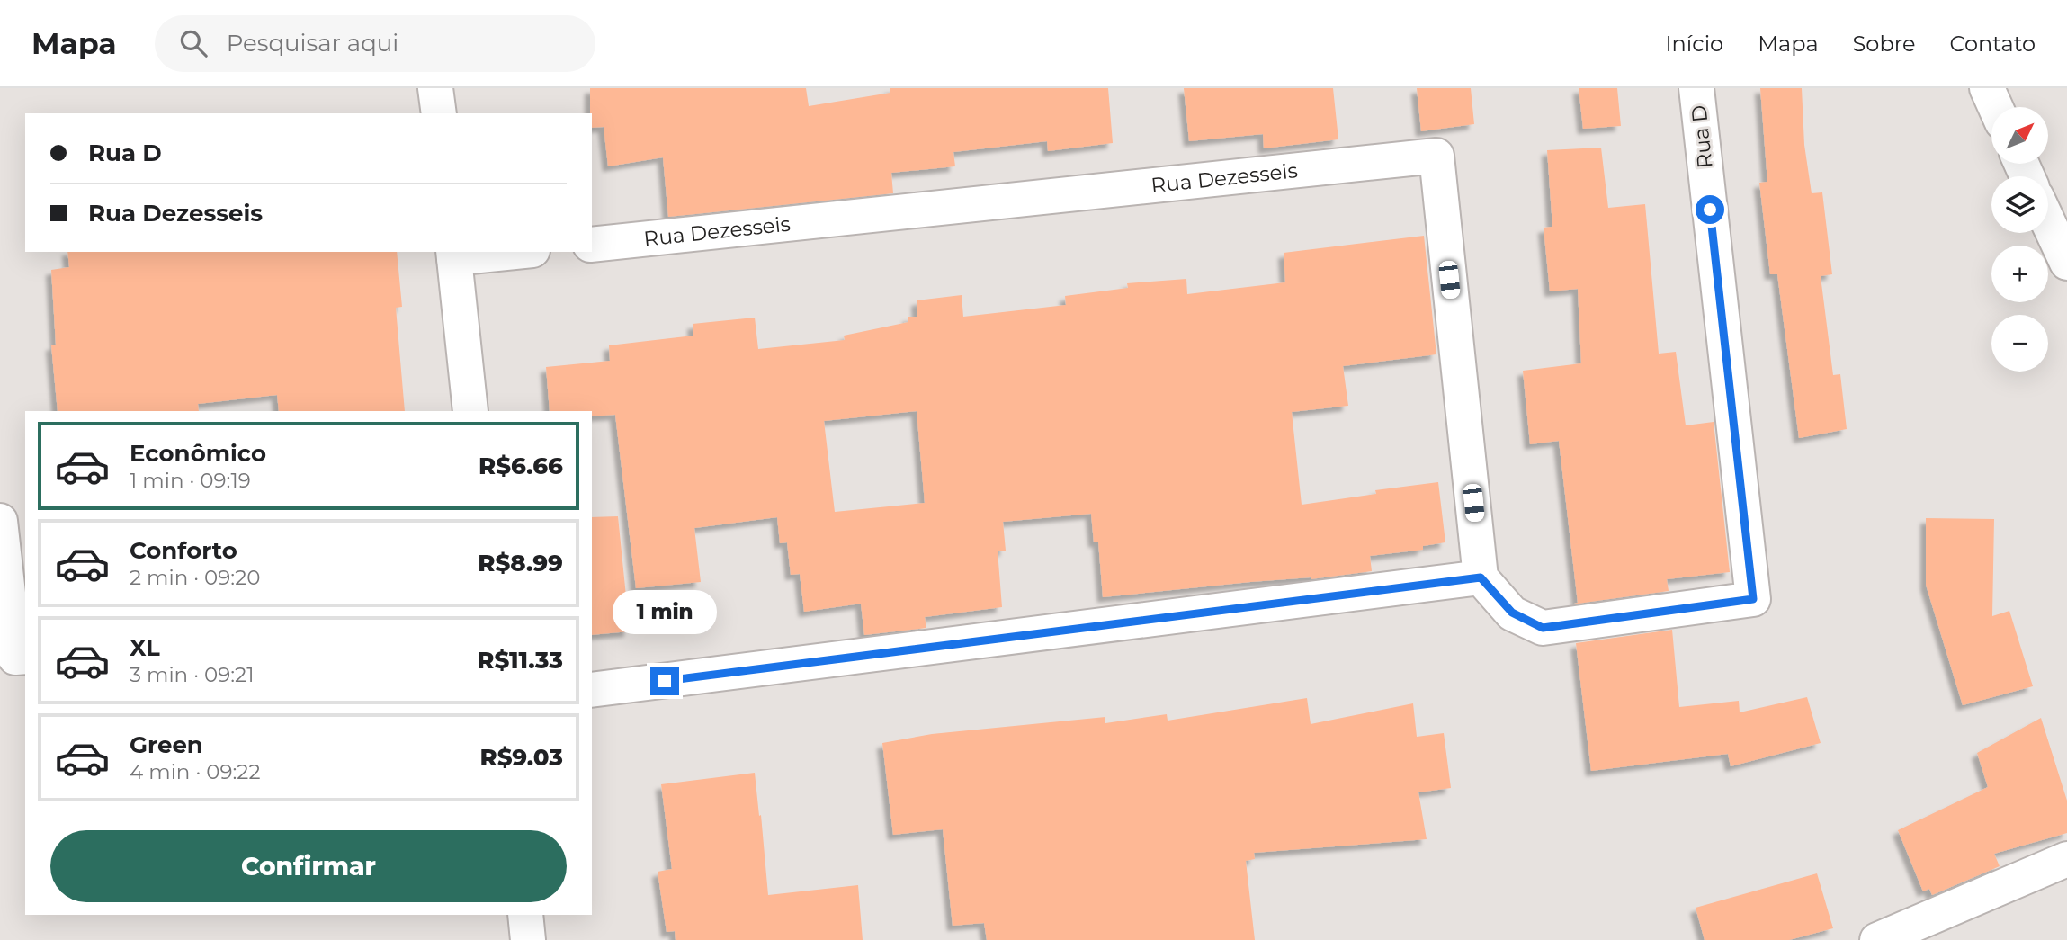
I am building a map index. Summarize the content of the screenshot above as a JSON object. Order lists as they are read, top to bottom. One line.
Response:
{"streets":{"street":["Rua D","Rua Dezesseis"]},"crossings":[["Rua D","Rua Dezesseis"]],"north":"top right","page":{"header":"Mapa","search":"Pesquisar aqui","nav":["Início","Mapa","Sobre","Contato"],"map_buttons":["+","−"],"banner":["Rua D","Rua Dezesseis"],"list":[{"name":"Econômico","note":"1 min · 09:19","value":"R$6.66"},{"name":"Conforto","note":"2 min · 09:20","value":"R$8.99"},{"name":"XL","note":"3 min · 09:21","value":"R$11.33"},{"name":"Green","note":"4 min · 09:22","value":"R$9.03"}],"bubble":"1 min","buttons":"Confirmar"}}
